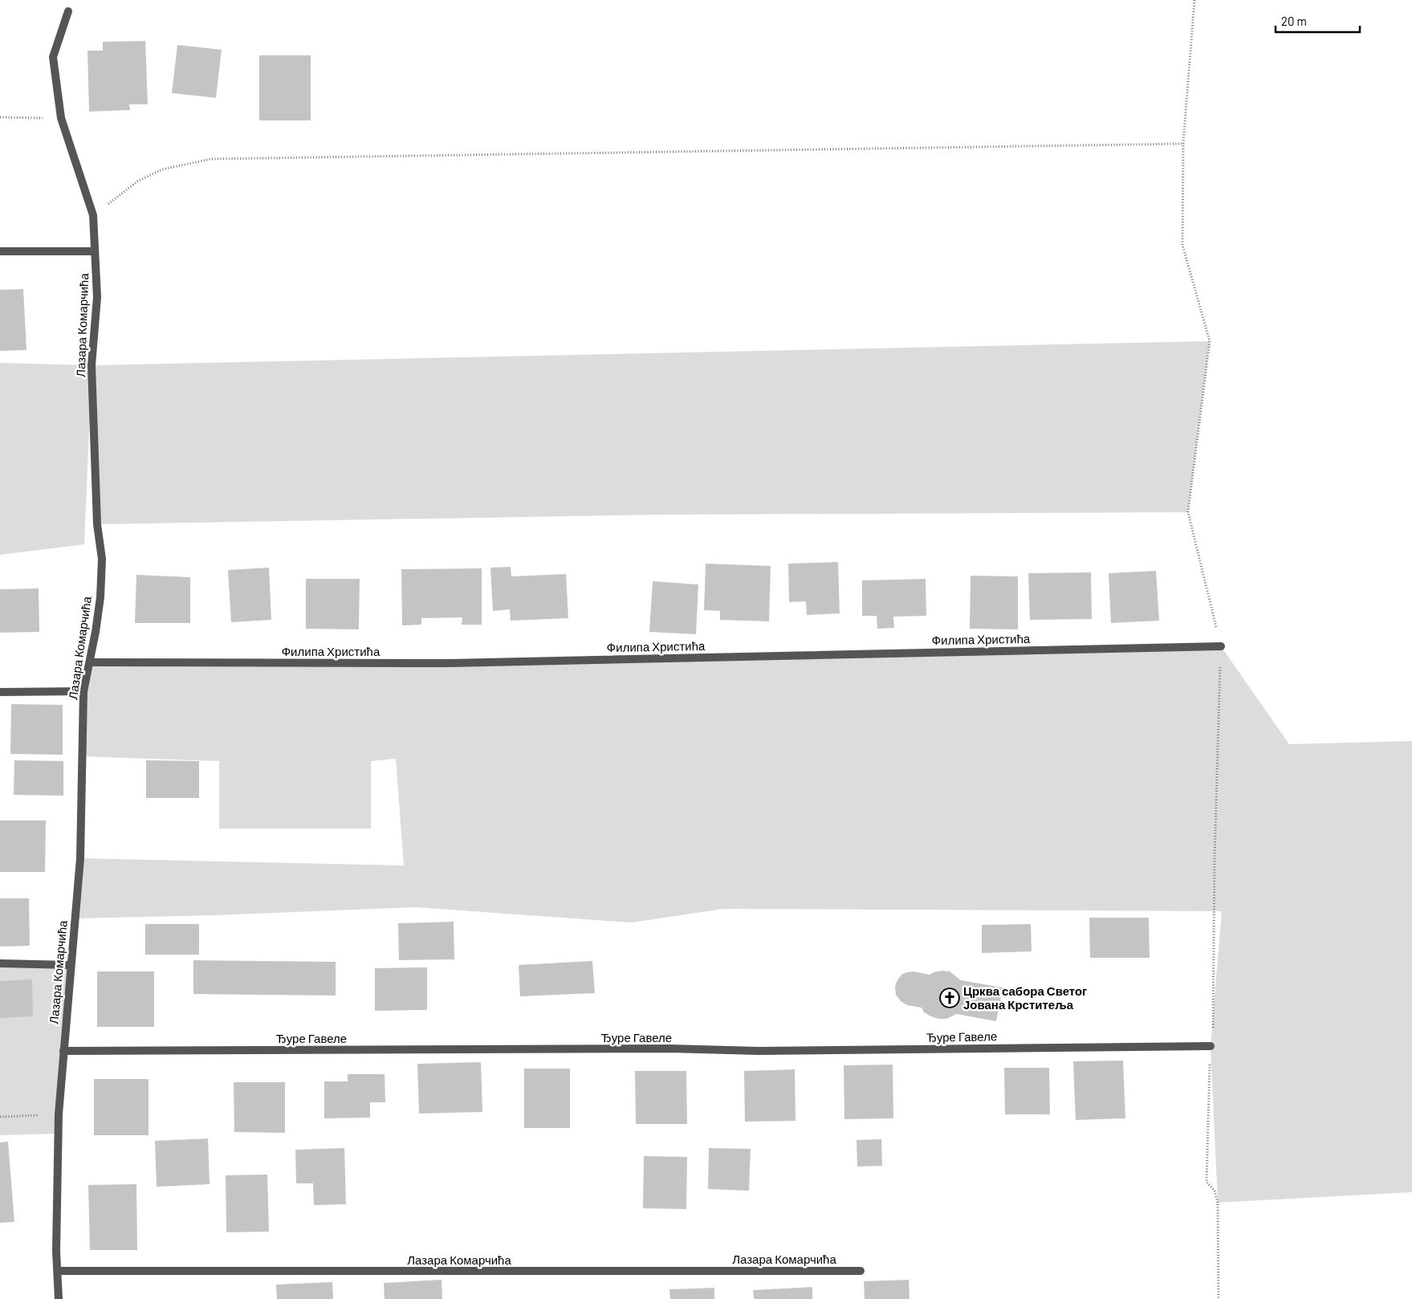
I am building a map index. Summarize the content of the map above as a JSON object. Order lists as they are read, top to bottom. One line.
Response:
{"streets":{"street":["Лазара Комарчића","Филипа Христића","Ђуре Гавеле"]},"crossings":[["Лазара Комарчића","Филипа Христића"],["Лазара Комарчића","Ђуре Гавеле"]],"places":{"church":["Црква сабора Светог Јована Крститеља"]},"scale_bar":"20 m"}
